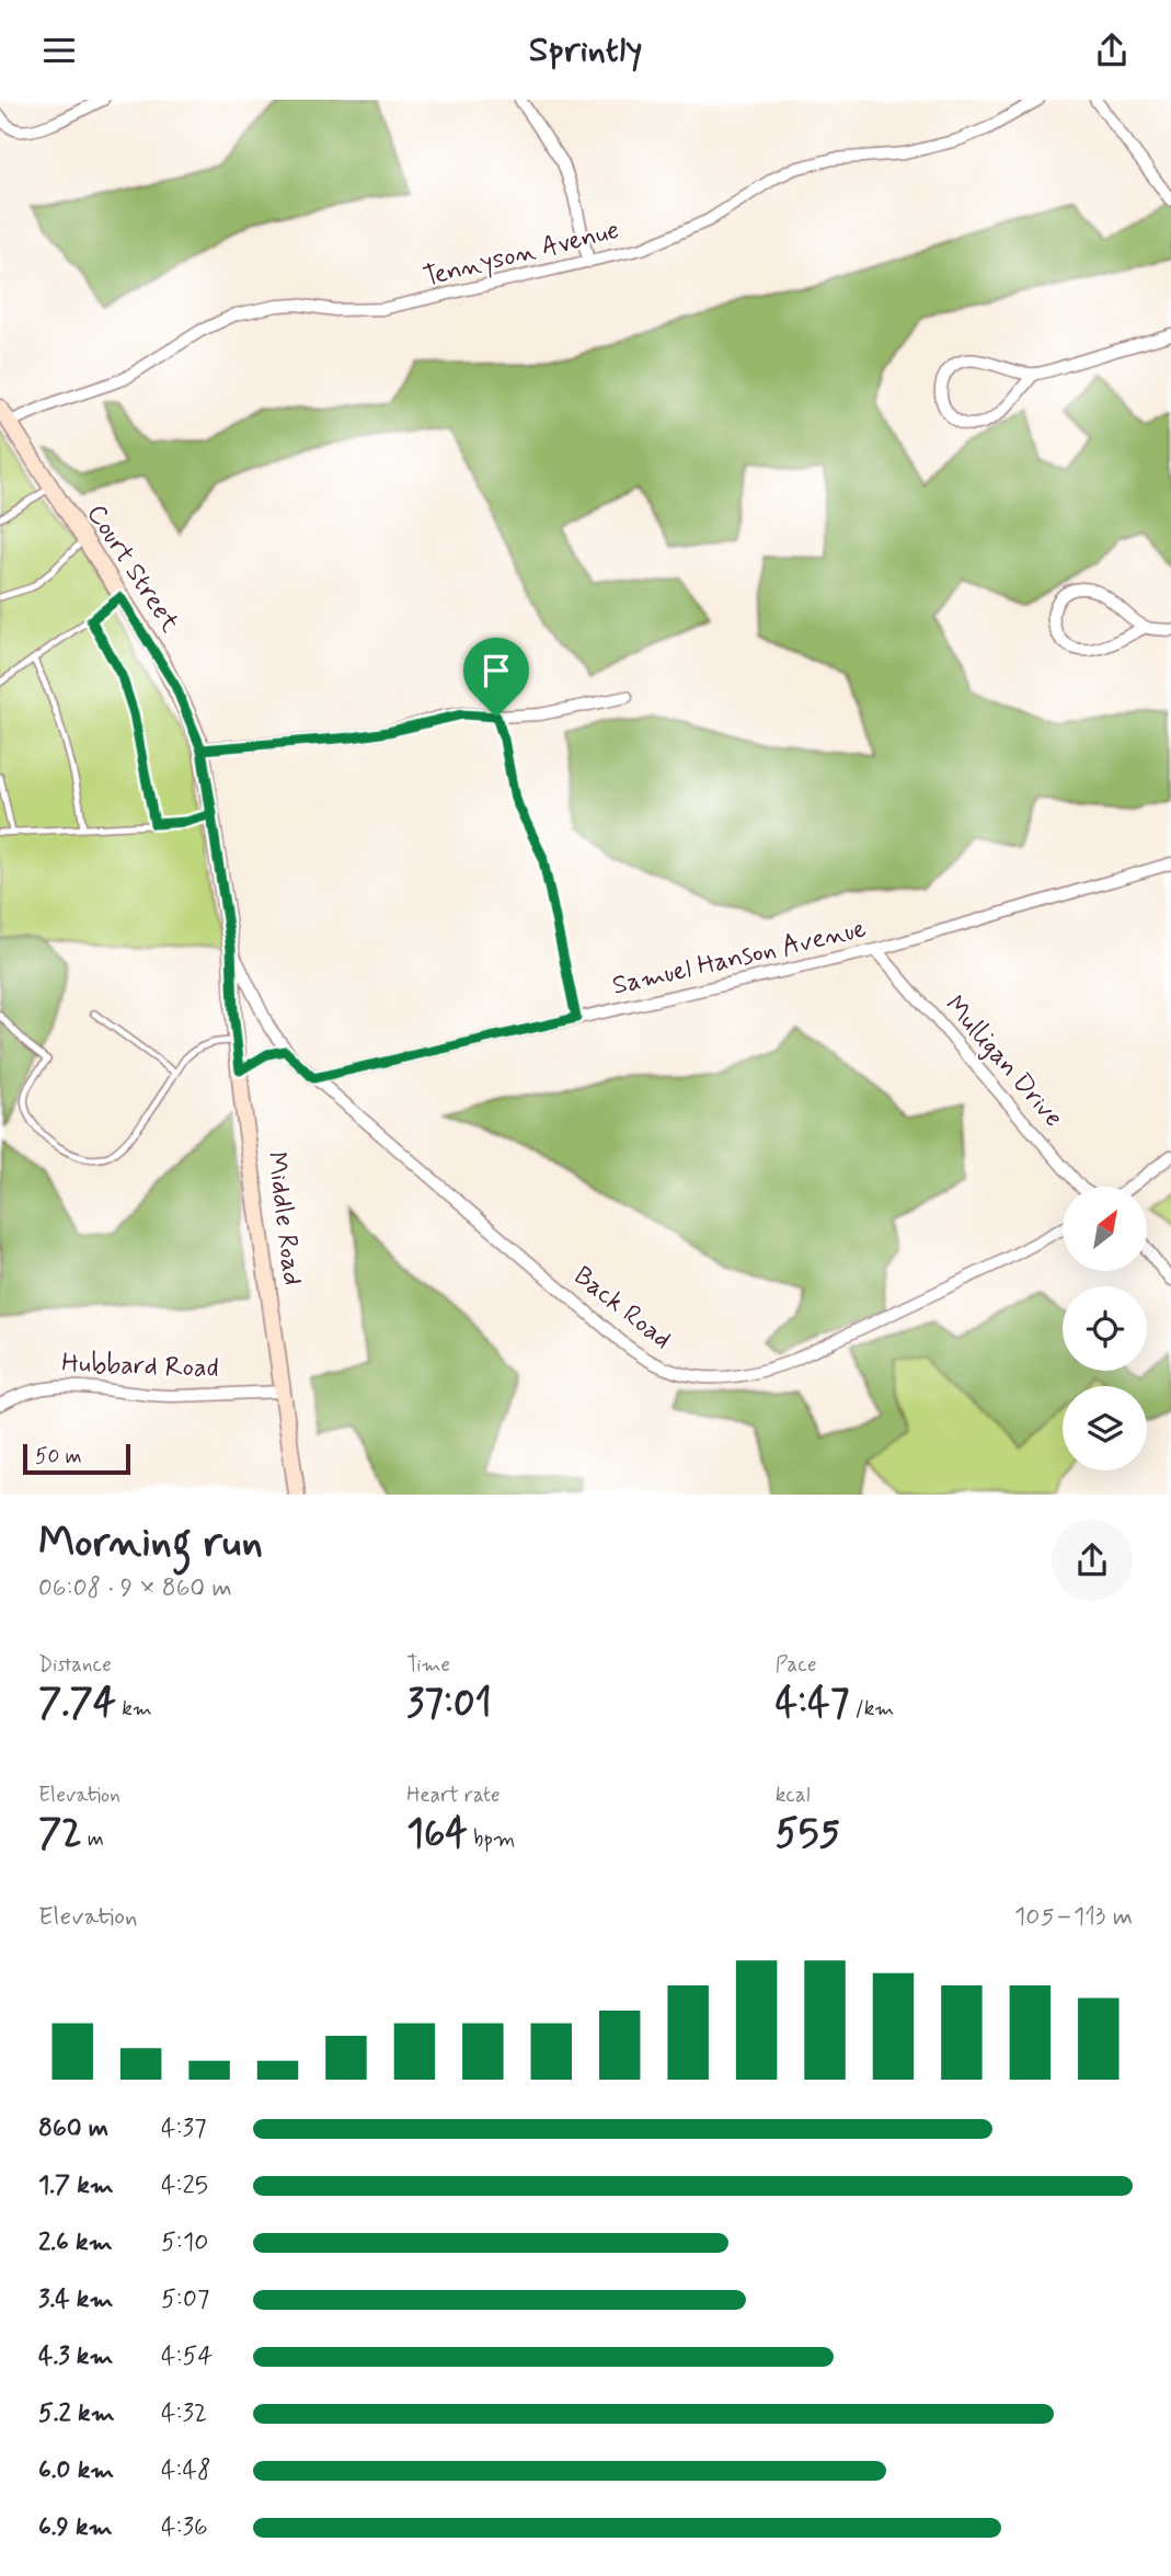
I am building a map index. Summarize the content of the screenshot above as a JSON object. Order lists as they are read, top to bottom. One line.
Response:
{"streets":{"street":["Tennyson Avenue","Court Street","Samuel Hanson Avenue","Mulligan Drive","Middle Road","Back Road","Hubbard Road"]},"crossings":[["Tennyson Avenue","Court Street"],["Court Street","Middle Road"],["Court Street","Back Road"],["Samuel Hanson Avenue","Mulligan Drive"],["Samuel Hanson Avenue","Back Road"],["Middle Road","Back Road"],["Middle Road","Hubbard Road"]],"scale_bar":"50 m","north":"top right","page":{"header":"Sprintly","scale":"50 m","heading":["Morning run","06:08 · 9 × 860 m"],"stats":[["Distance","7.74 km"],["Time","37:01"],["Pace","4:47 /km"],["Elevation","72 m"],["Heart rate","164 bpm"],["kcal","555"]],"chart":["Elevation","105–113 m"],"list":[{"name":"860 m","note":"4:37"},{"name":"1.7 km","note":"4:25"},{"name":"2.6 km","note":"5:10"},{"name":"3.4 km","note":"5:07"},{"name":"4.3 km","note":"4:54"},{"name":"5.2 km","note":"4:32"},{"name":"6.0 km","note":"4:48"},{"name":"6.9 km","note":"4:36"}]}}
